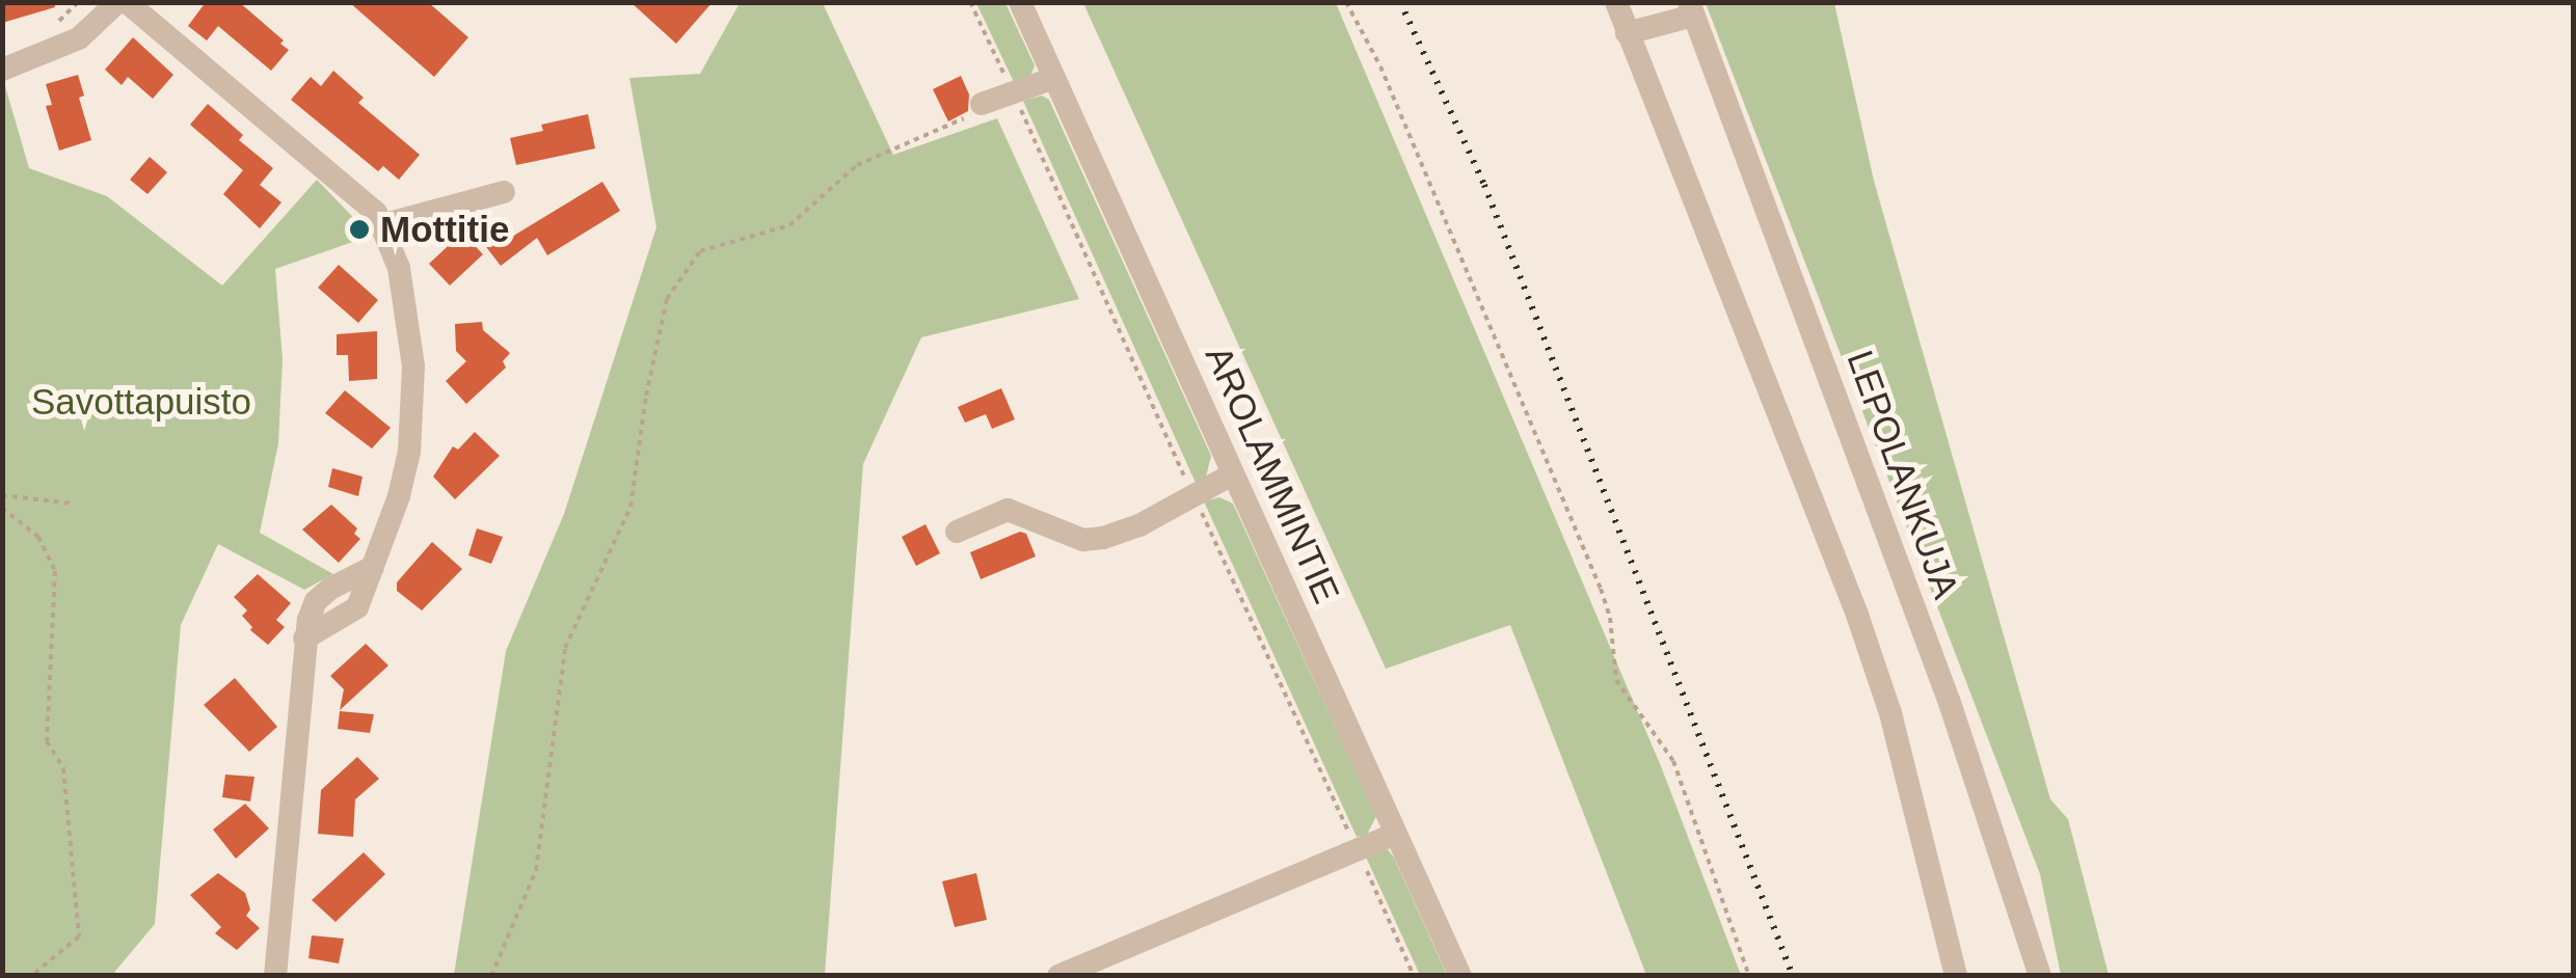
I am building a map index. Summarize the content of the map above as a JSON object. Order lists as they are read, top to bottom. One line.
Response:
{"streets":{"street":["AROLAMMINTIE","LEPOLANKUJA"]},"parks":["Savottapuisto"],"places":["Mottitie"]}
